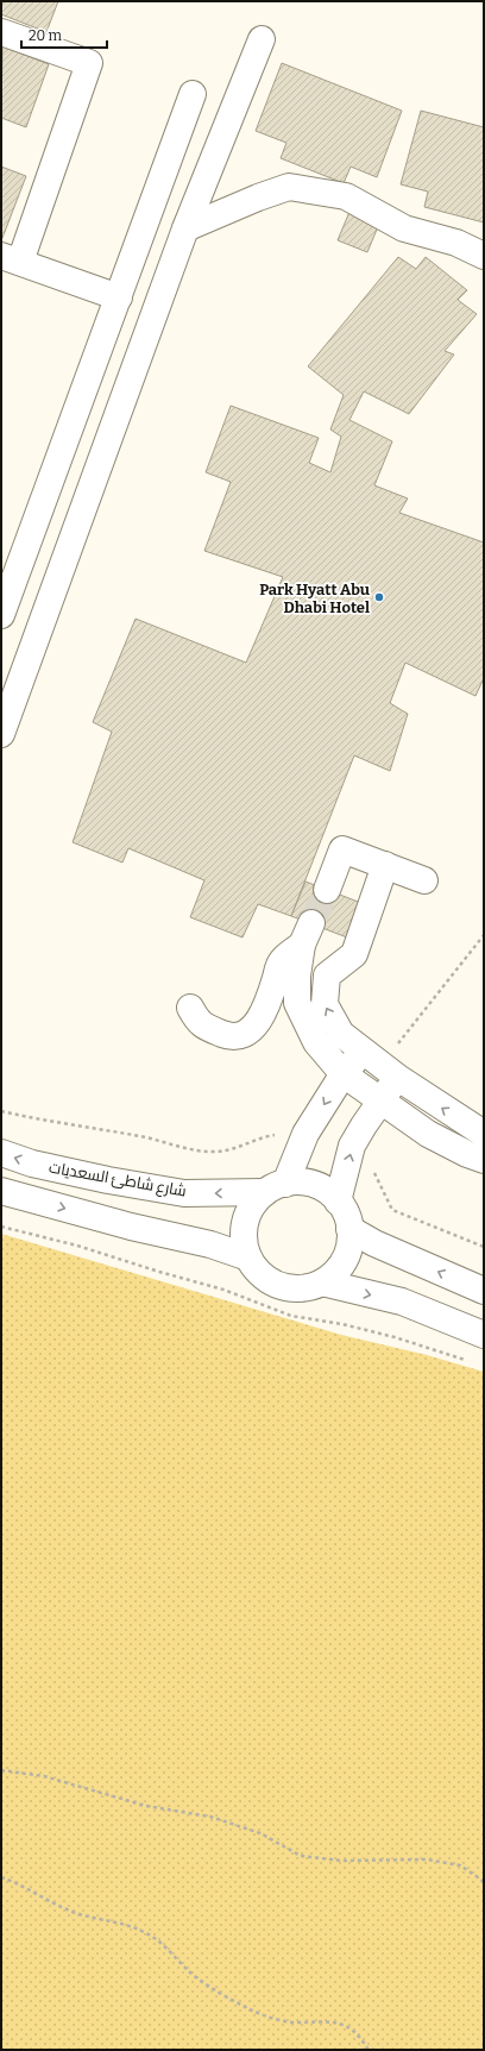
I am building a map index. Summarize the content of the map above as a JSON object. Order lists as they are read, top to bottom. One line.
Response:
{"streets":{"street":["شارع شاطئ السعديات"]},"places":["Park Hyatt Abu Dhabi Hotel"],"scale_bar":"20 m"}
